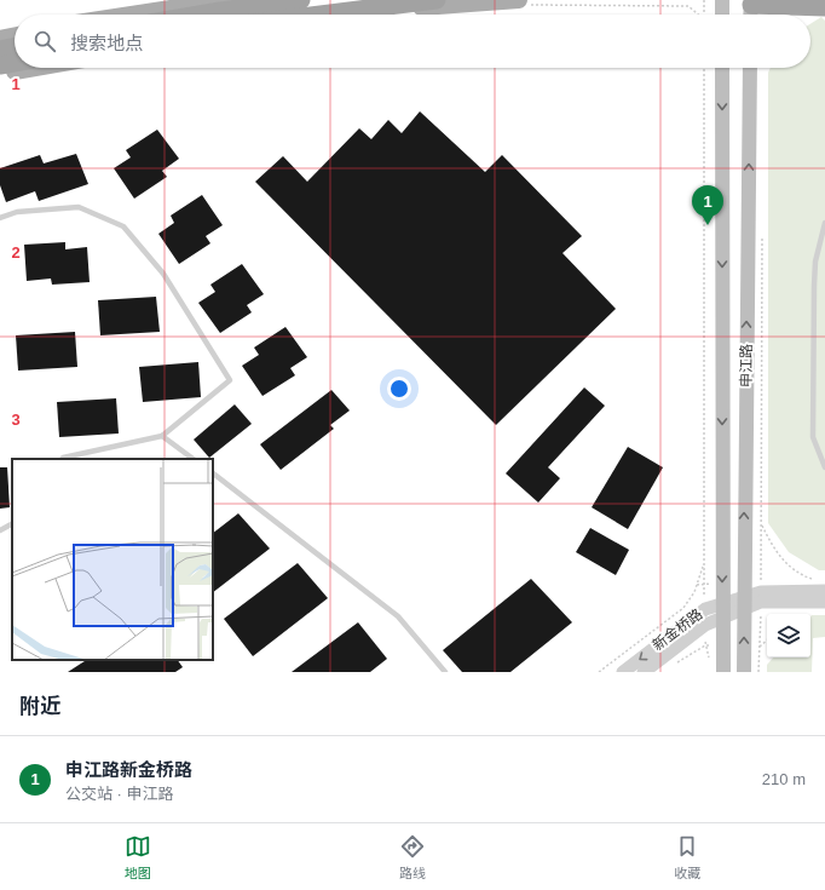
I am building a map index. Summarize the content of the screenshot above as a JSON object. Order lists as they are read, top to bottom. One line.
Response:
{"streets":{"main road":["申江路"],"street":["新金桥路"]},"crossings":[["申江路","新金桥路"]],"page":{"search":"搜索地点","pins":"1","heading":"附近","list":[{"mark":"1","name":"申江路新金桥路","note":"公交站 · 申江路","value":"210 m"}],"nav":["地图","路线","收藏"]},"grid":{"rows":["1","2","3"]}}
